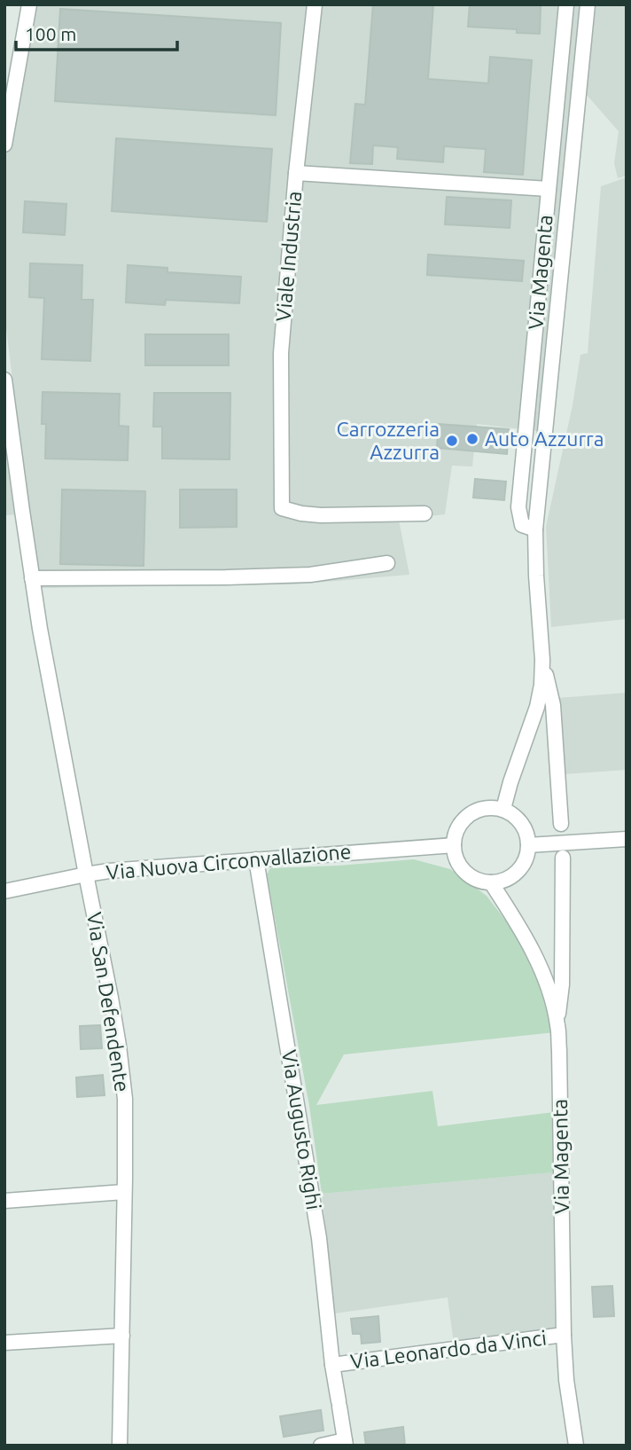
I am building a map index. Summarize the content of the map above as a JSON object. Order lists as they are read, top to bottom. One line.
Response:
{"streets":{"street":["Viale Industria","Via Magenta","Via Nuova Circonvallazione","Via San Defendente","Via Augusto Righi","Via Leonardo da Vinci"]},"crossings":[["Via Magenta","Via Nuova Circonvallazione"],["Via Magenta","Via Leonardo da Vinci"],["Via Nuova Circonvallazione","Via San Defendente"],["Via Nuova Circonvallazione","Via Augusto Righi"],["Via Augusto Righi","Via Leonardo da Vinci"]],"places":["Auto Azzurra","Carrozzeria Azzurra"],"scale_bar":"100 m"}
